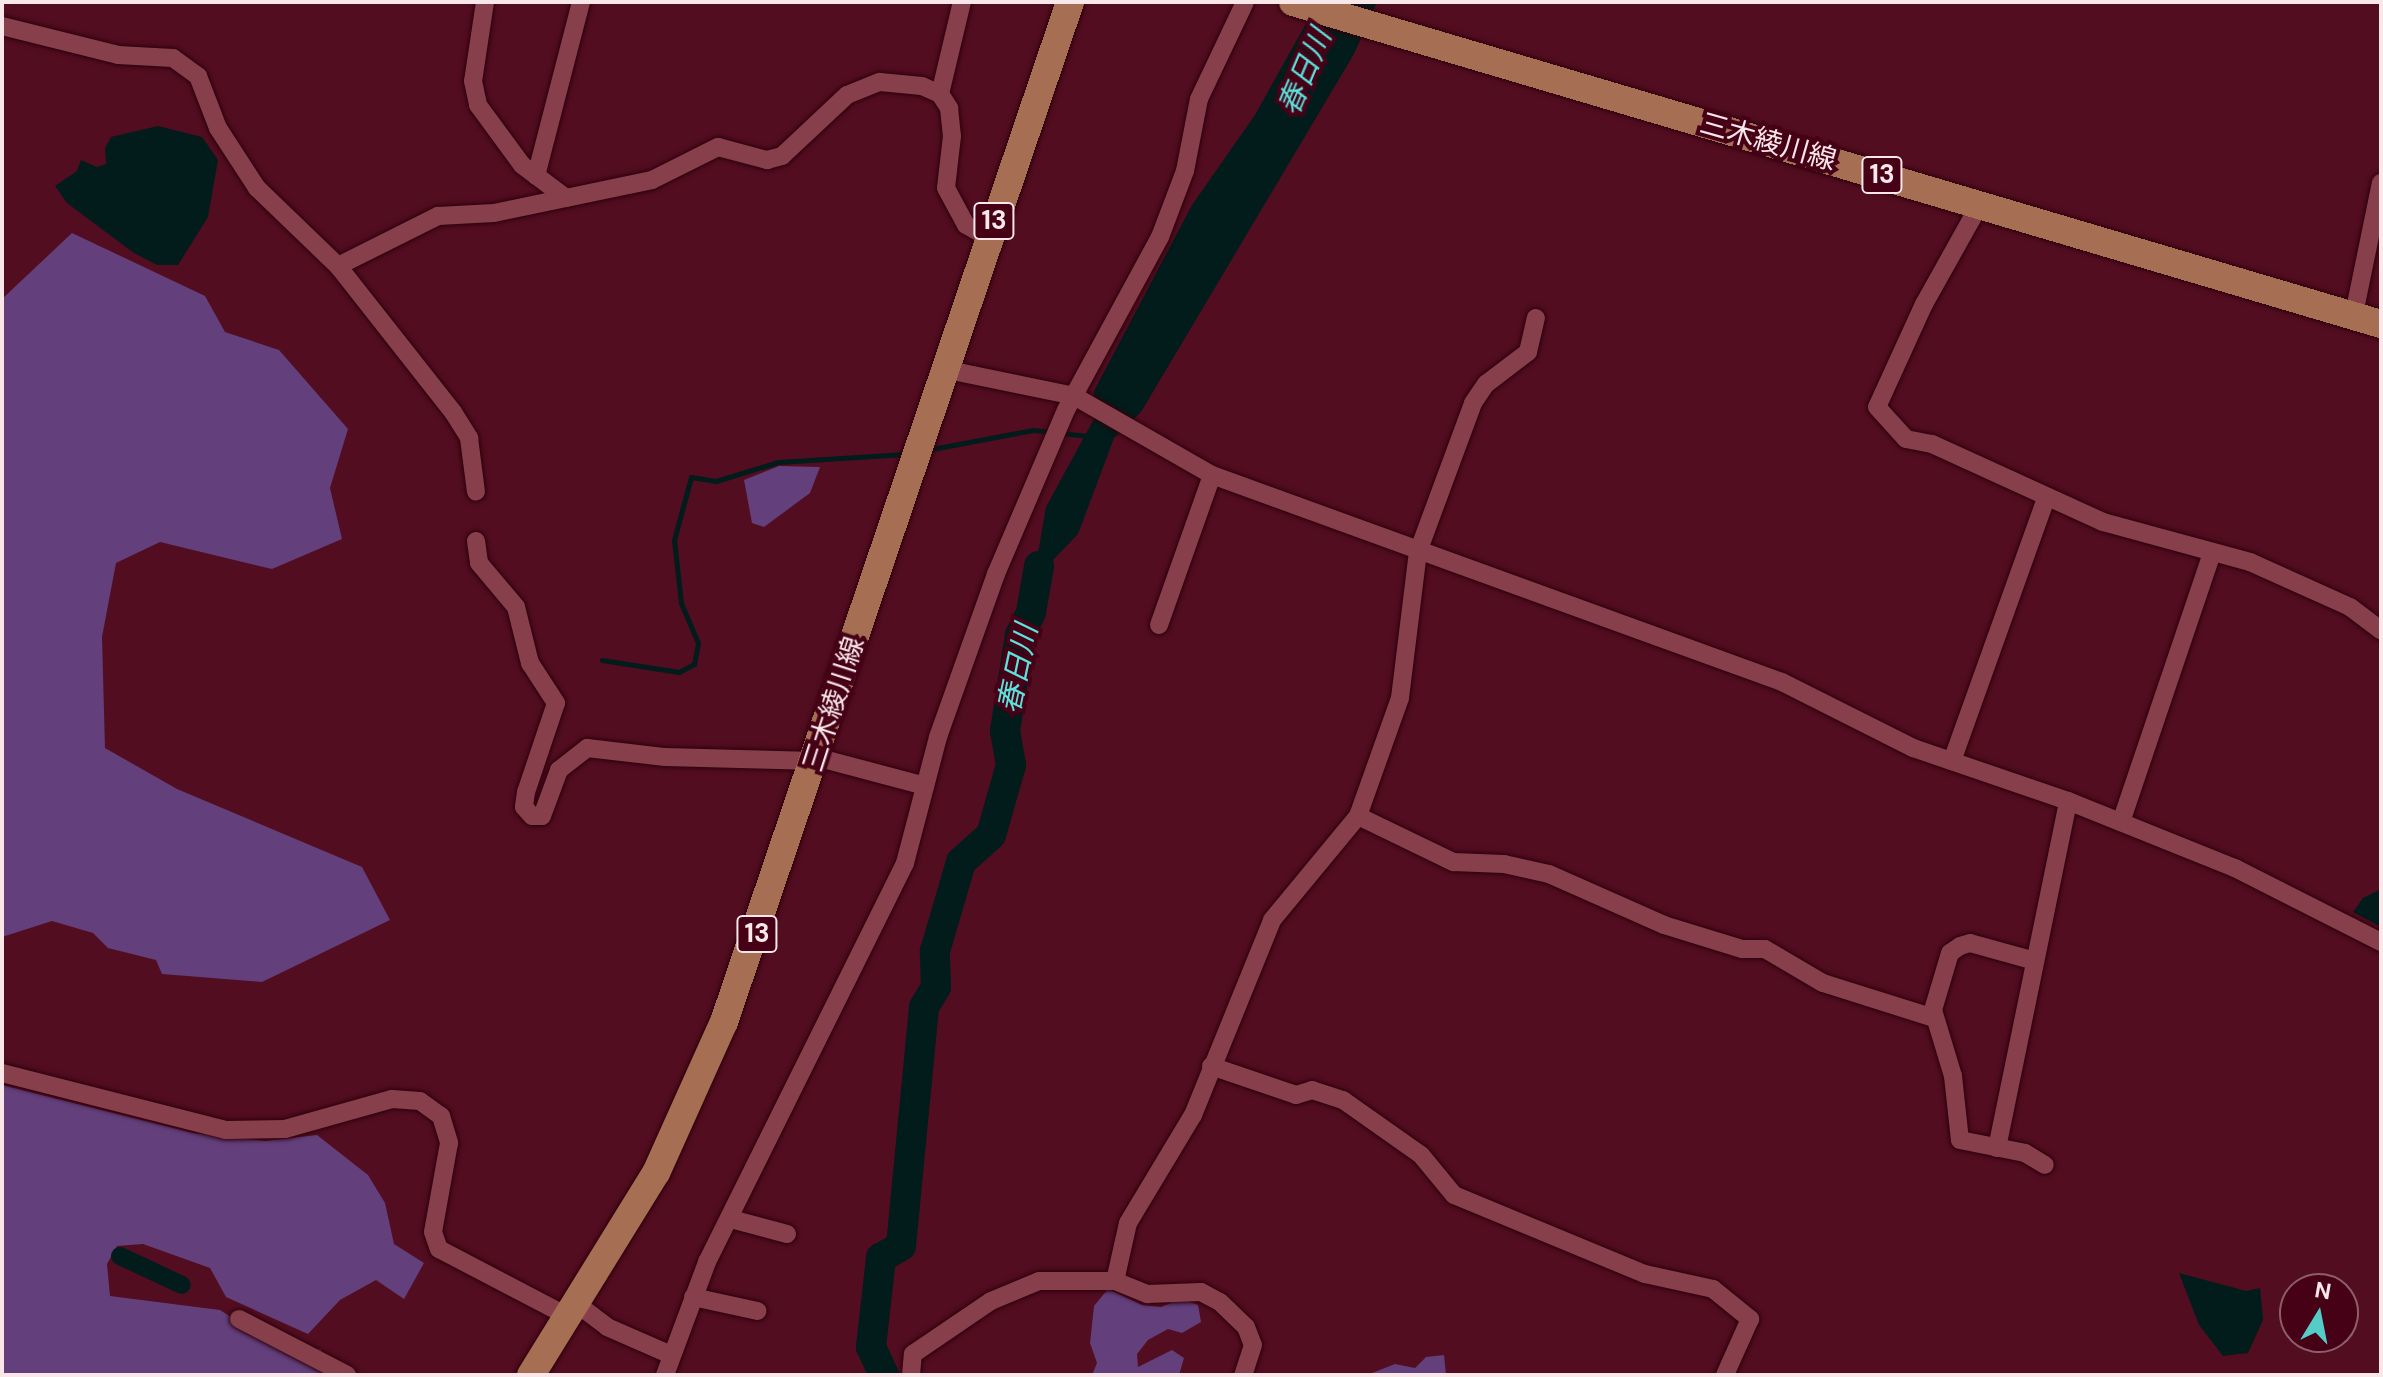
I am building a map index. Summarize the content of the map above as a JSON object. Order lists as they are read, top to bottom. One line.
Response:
{"streets":{"main road":["三木綾川線","13"]},"water":["春日川"],"north":"top"}
